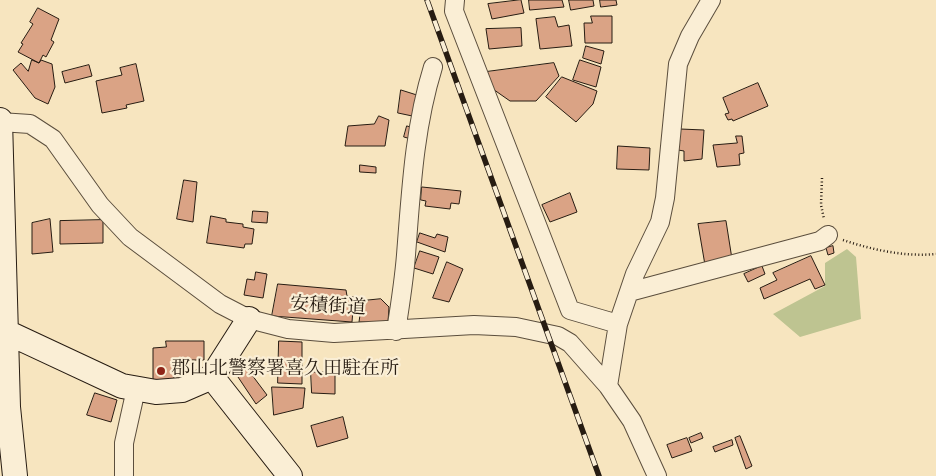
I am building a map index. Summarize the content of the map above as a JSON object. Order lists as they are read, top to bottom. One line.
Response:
{"streets":{"street":["安積街道"]},"places":["郡山北警察署喜久田駐在所"]}
